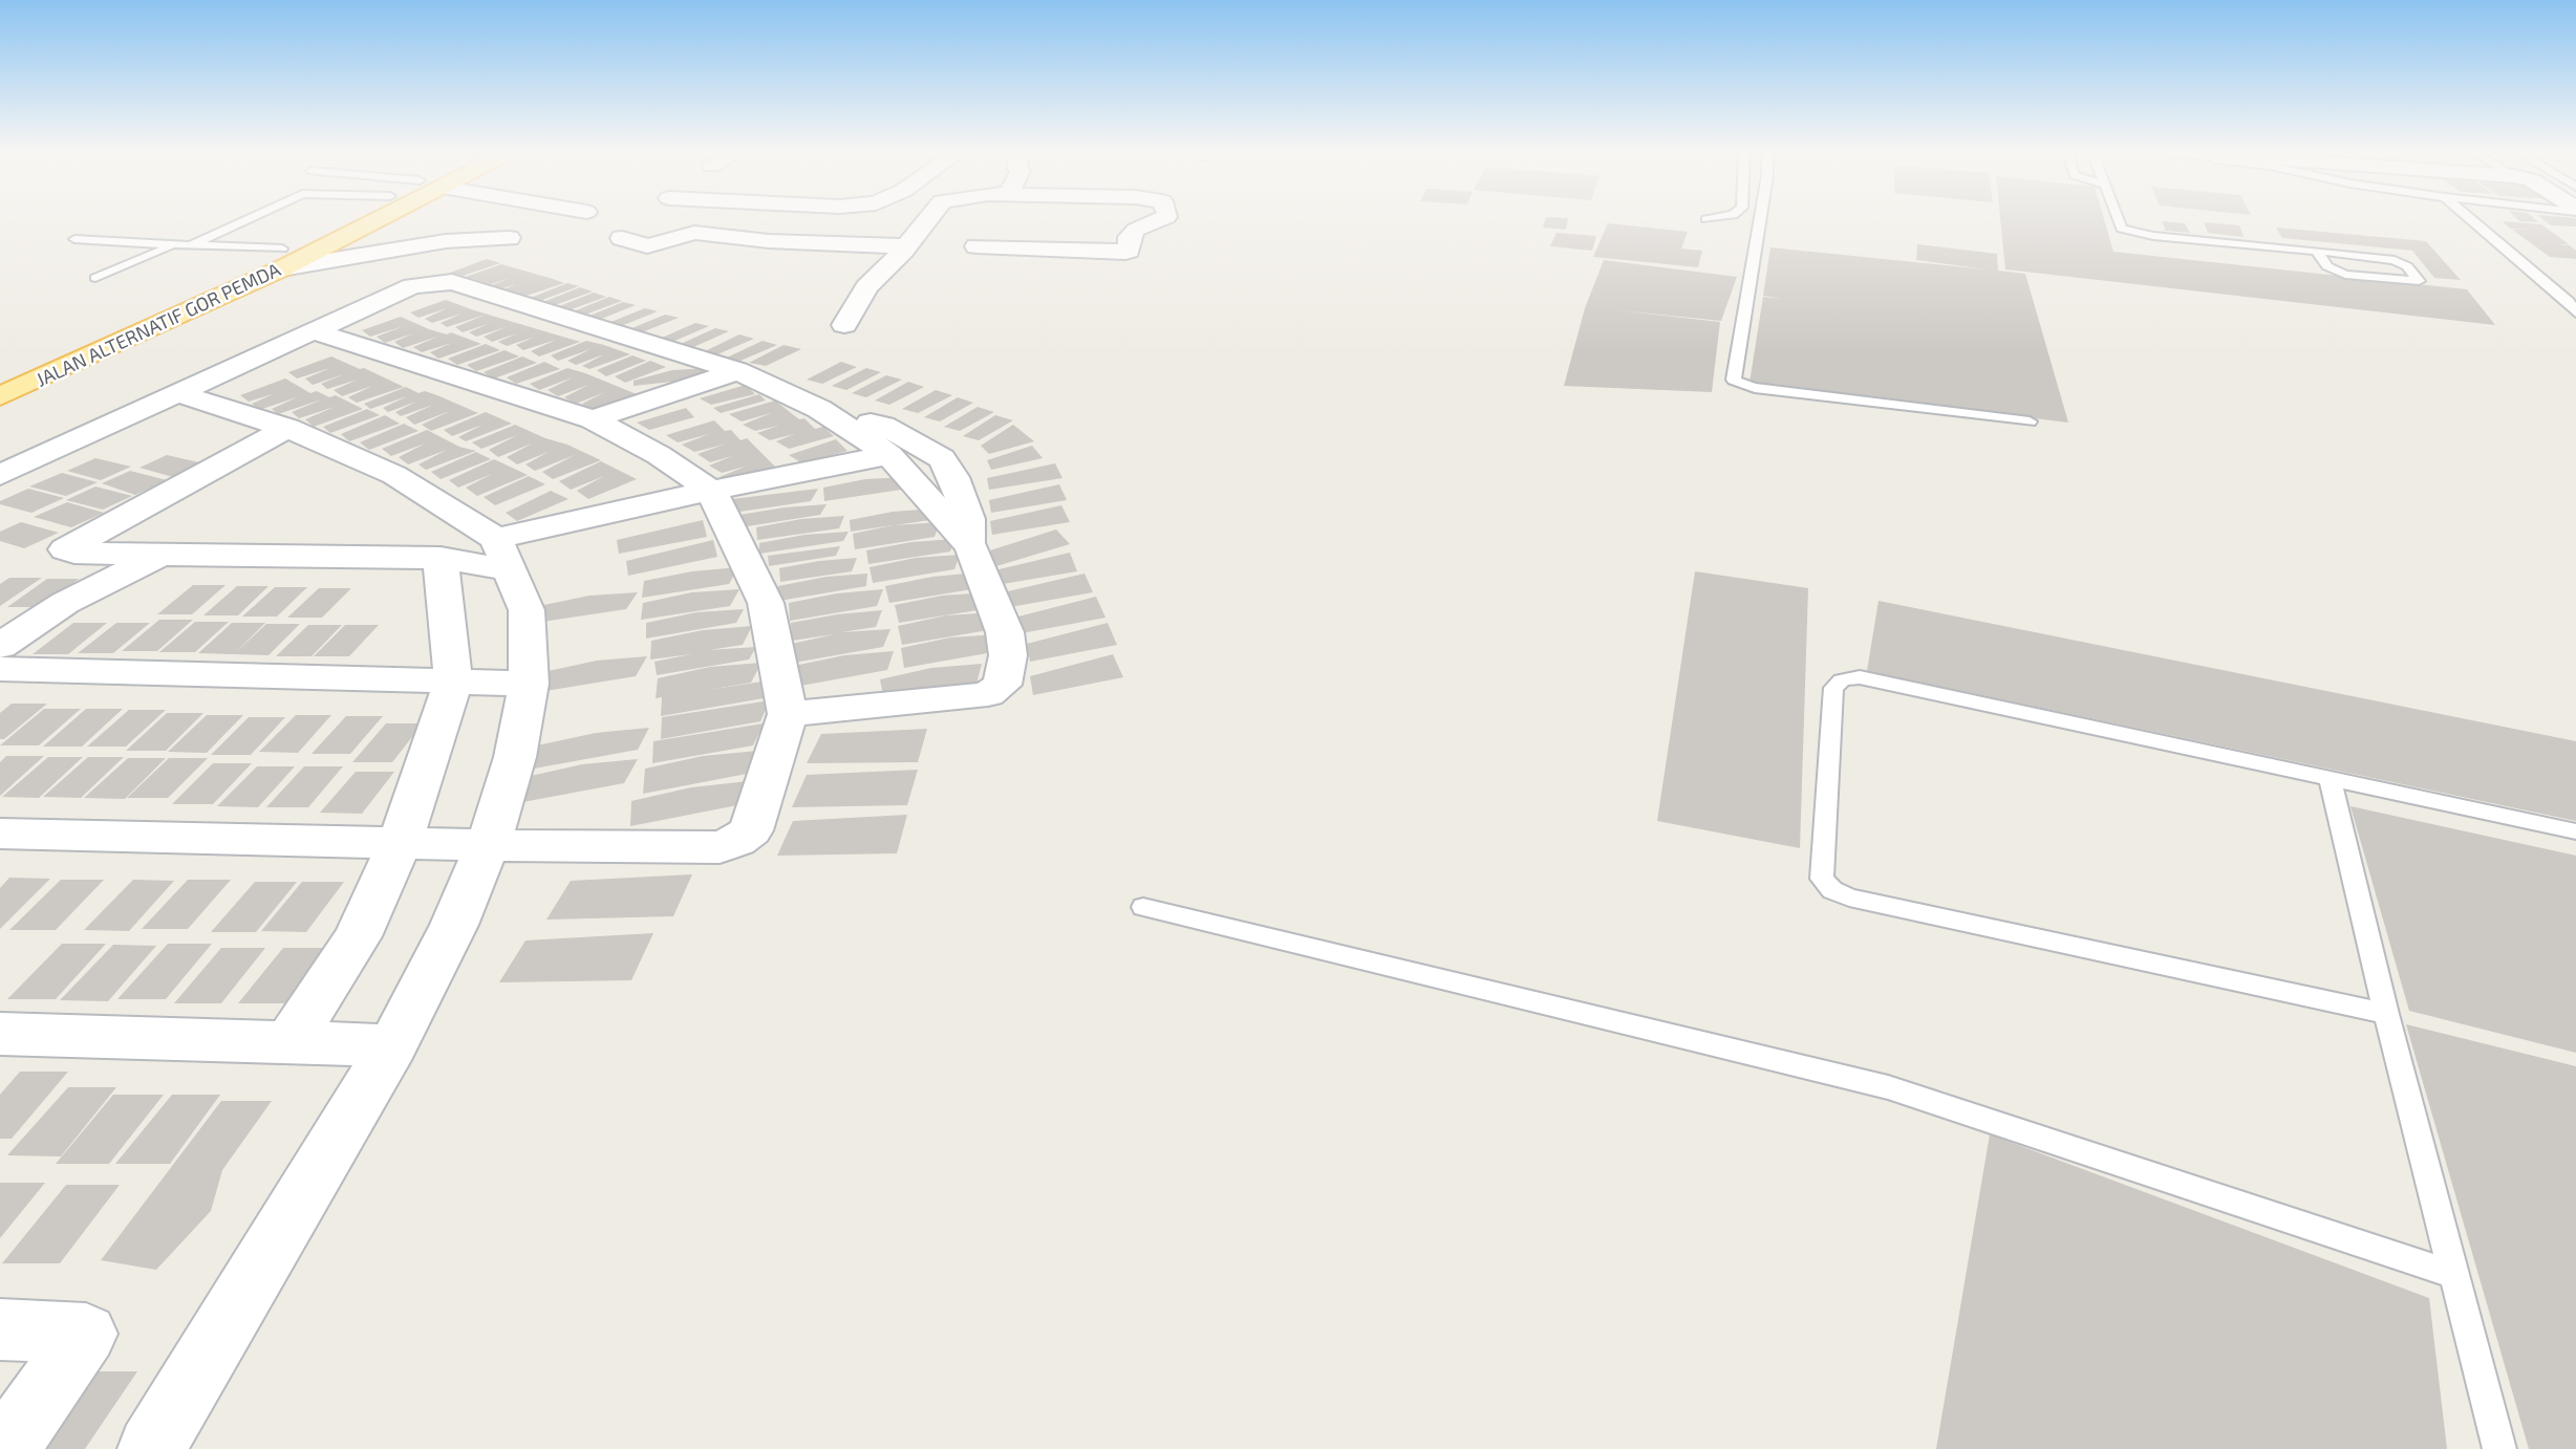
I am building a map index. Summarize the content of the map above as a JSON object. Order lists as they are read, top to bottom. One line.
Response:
{"streets":{"main road":["JALAN ALTERNATIF GOR PEMDA"]}}
